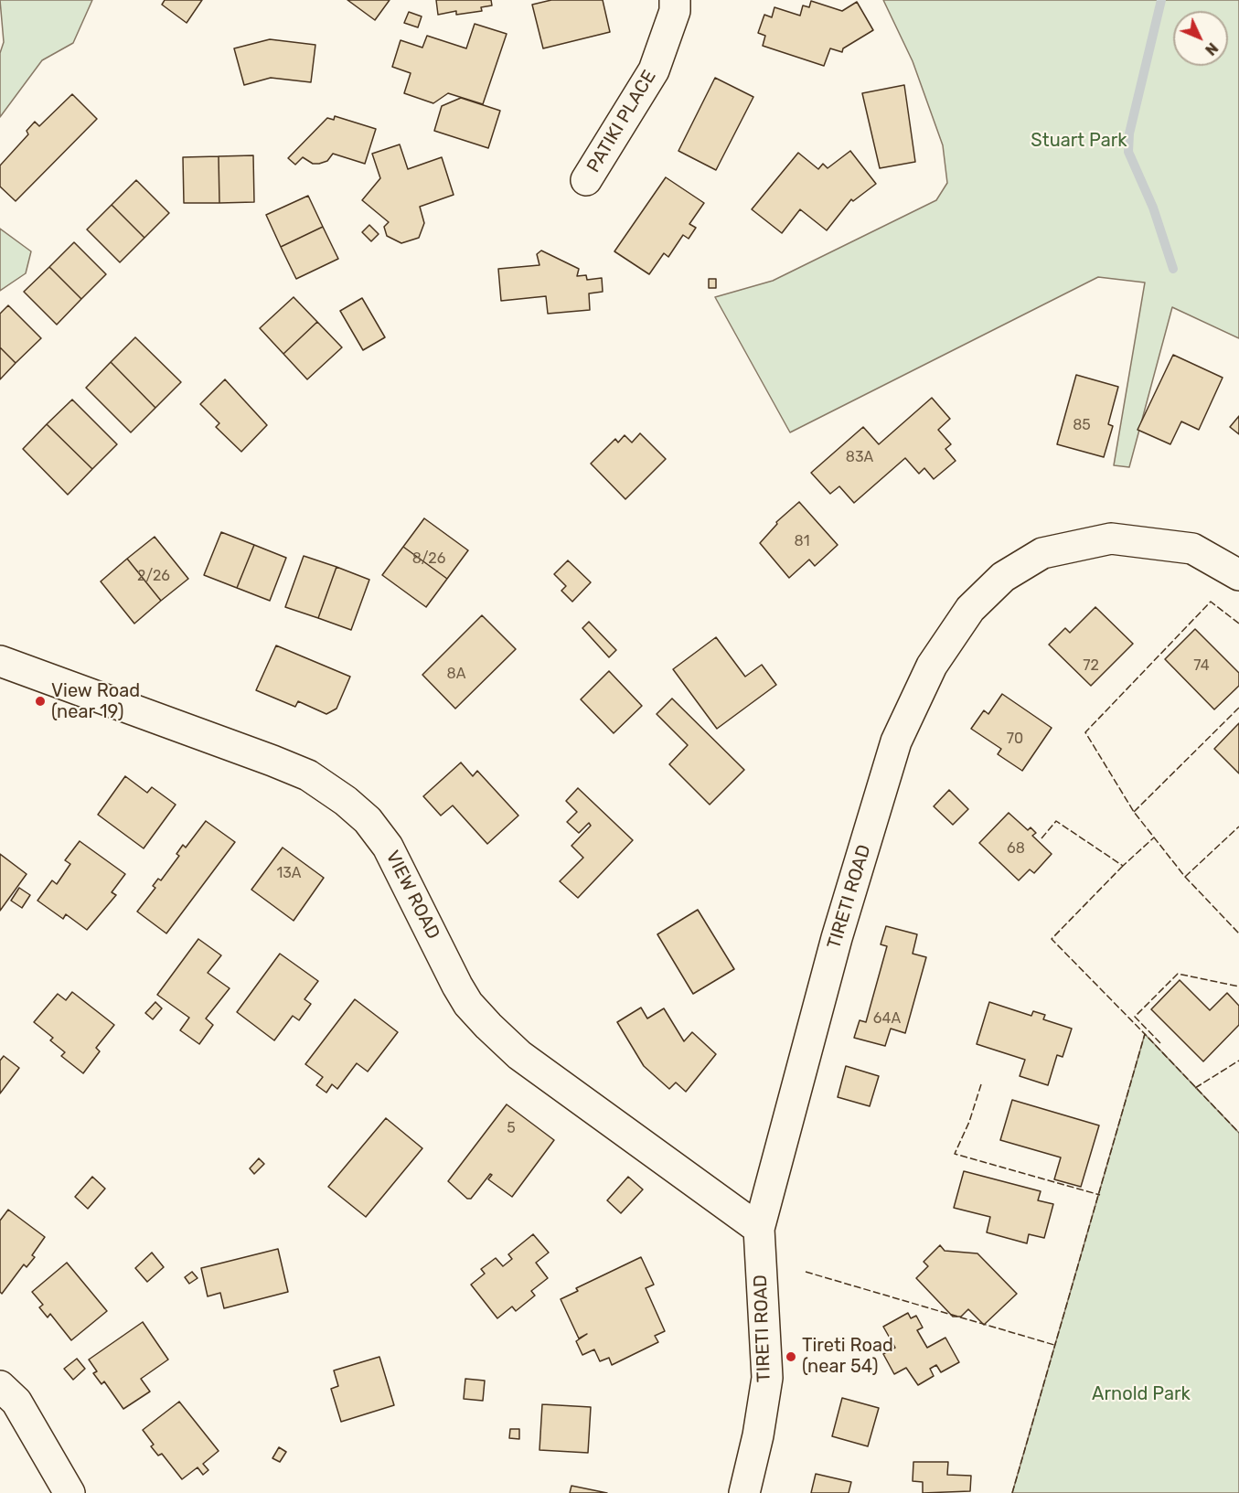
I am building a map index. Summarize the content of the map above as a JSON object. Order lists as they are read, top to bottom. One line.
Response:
{"streets":{"street":["PATIKI PLACE","VIEW ROAD","TIRETI ROAD"]},"crossings":[["VIEW ROAD","TIRETI ROAD"]],"parks":["Stuart Park","Arnold Park"],"places":["View Road (near 19)","Tireti Road (near 54)"],"house_numbers":["85","83A","81","8/26","2/26","72","74","8A","70","68","13A","64A","5"],"north":"bottom right"}
